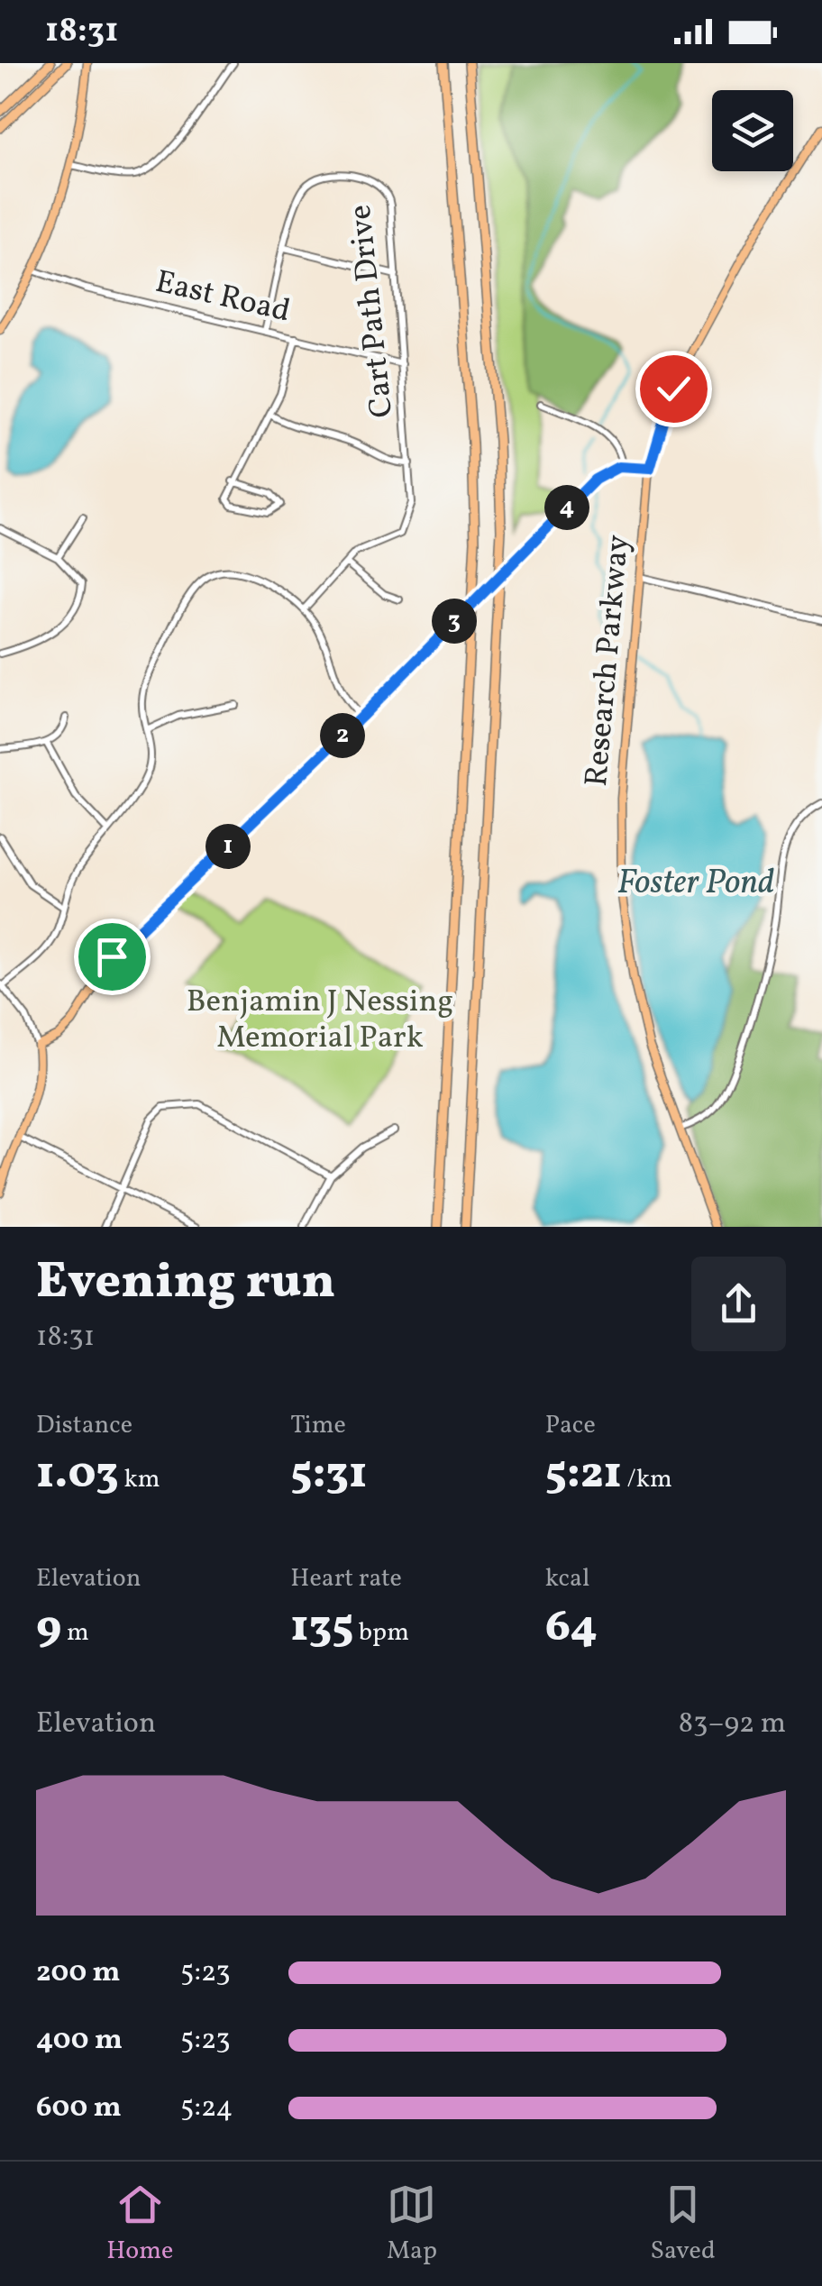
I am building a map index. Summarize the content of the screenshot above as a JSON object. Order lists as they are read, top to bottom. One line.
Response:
{"streets":{"main road":["Research Parkway"],"street":["East Road","Cart Path Drive"]},"crossings":[["East Road","Cart Path Drive"]],"water":["Foster Pond"],"parks":["Benjamin J Nessing Memorial Park"],"page":{"status":"18:31","pins":["4","3","2","1"],"heading":["Evening run","18:31"],"stats":[["Distance","1.03 km"],["Time","5:31"],["Pace","5:21 /km"],["Elevation","9 m"],["Heart rate","135 bpm"],["kcal","64"]],"chart":["Elevation","83–92 m"],"list":[{"name":"200 m","note":"5:23"},{"name":"400 m","note":"5:23"},{"name":"600 m","note":"5:24"}],"tabs":["Home","Map","Saved"]}}
